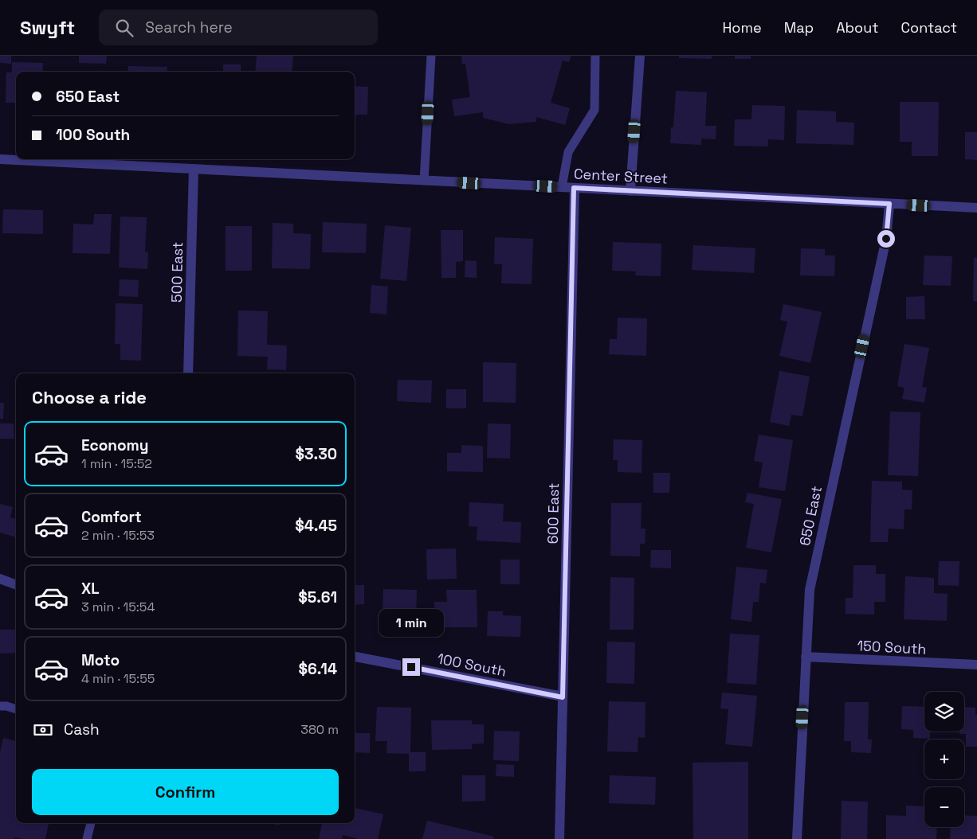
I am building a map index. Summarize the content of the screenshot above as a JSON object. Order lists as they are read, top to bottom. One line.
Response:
{"streets":{"street":["Center Street","500 East","600 East","650 East","150 South","100 South"]},"crossings":[["Center Street","500 East"],["Center Street","600 East"],["Center Street","650 East"],["600 East","100 South"],["650 East","150 South"]],"page":{"header":"Swyft","search":"Search here","nav":["Home","Map","About","Contact"],"banner":["650 East","100 South"],"heading":"Choose a ride","list":[{"name":"Economy","note":"1 min · 15:52","value":"$3.30"},{"name":"Comfort","note":"2 min · 15:53","value":"$4.45"},{"name":"XL","note":"3 min · 15:54","value":"$5.61"},{"name":"Moto","note":"4 min · 15:55","value":"$6.14"}],"bubble":"1 min","map_buttons":["+","−"],"pay":["Cash","380 m"],"buttons":"Confirm"}}
